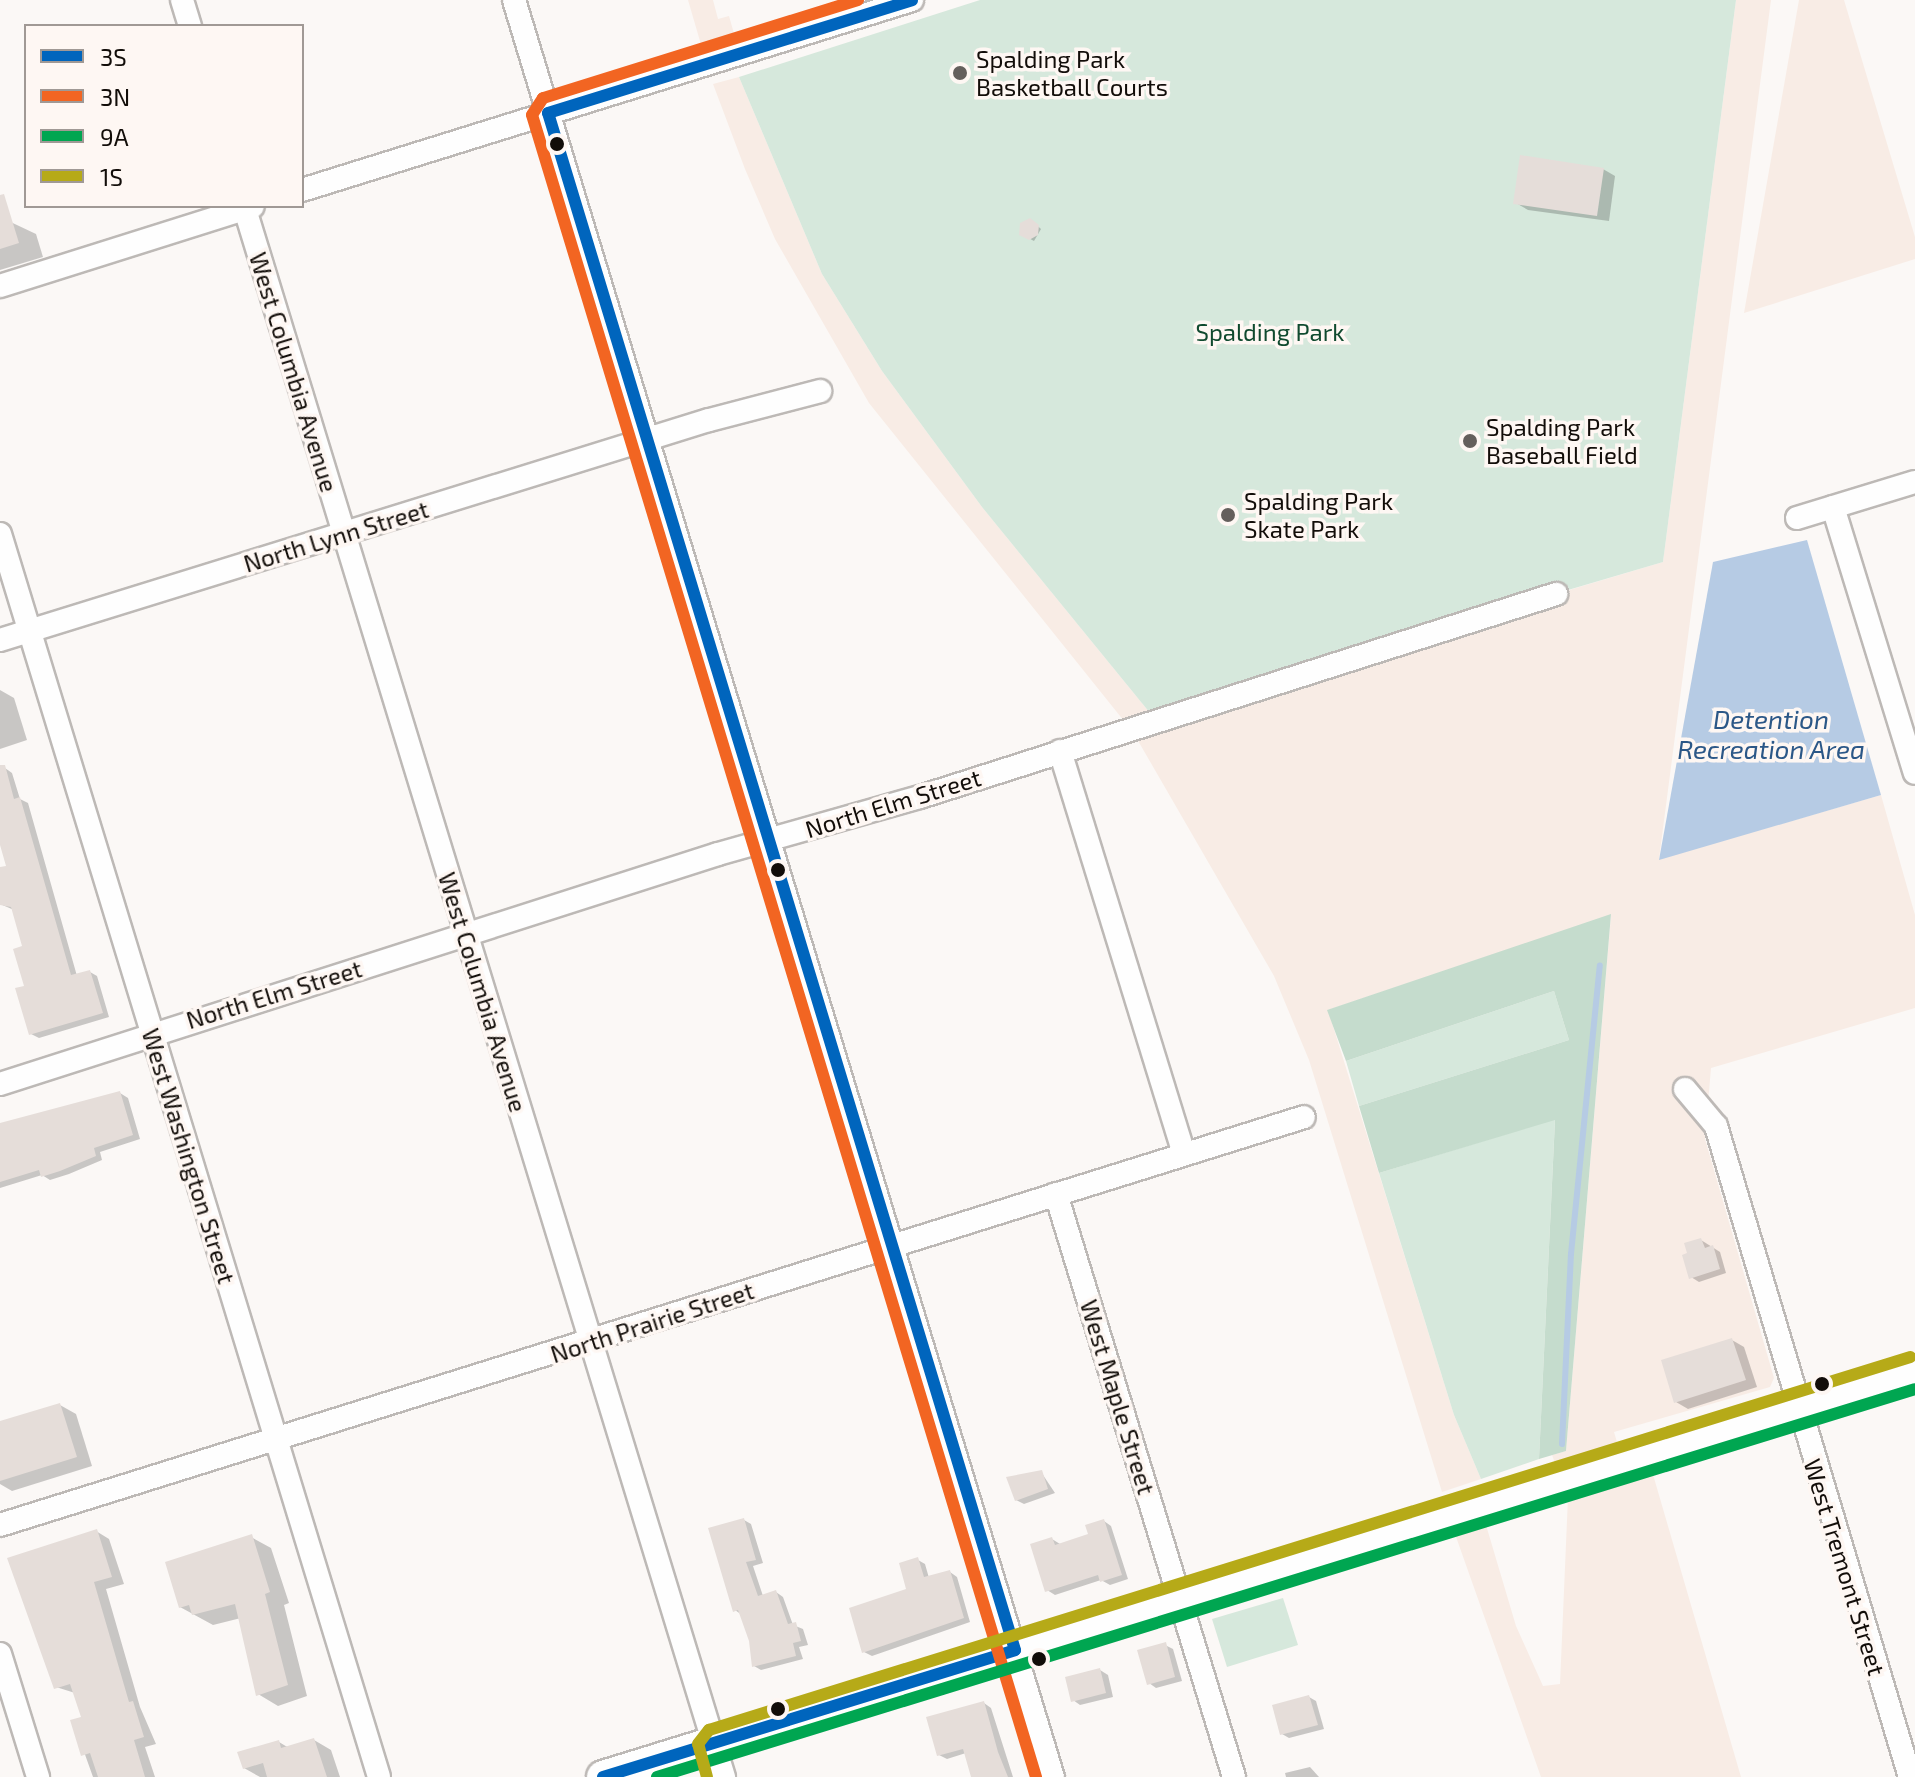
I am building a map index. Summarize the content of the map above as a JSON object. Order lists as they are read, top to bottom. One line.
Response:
{"streets":{"street":["West Columbia Avenue","North Lynn Street","North Elm Street","West Washington Street","North Prairie Street","West Maple Street","West Tremont Street"]},"crossings":[["West Columbia Avenue","North Lynn Street"],["West Columbia Avenue","North Elm Street"],["West Columbia Avenue","North Prairie Street"],["North Lynn Street","West Washington Street"],["North Elm Street","West Washington Street"],["West Washington Street","North Prairie Street"],["North Prairie Street","West Maple Street"]],"water":["Detention Recreation Area"],"parks":["Spalding Park"],"places":["Spalding Park Basketball Courts","Spalding Park Baseball Field","Spalding Park Skate Park"],"lines":["transit line 3S","transit line 3N","transit line 1S","transit line 9A"],"legend":["3S","3N","9A","1S"]}
